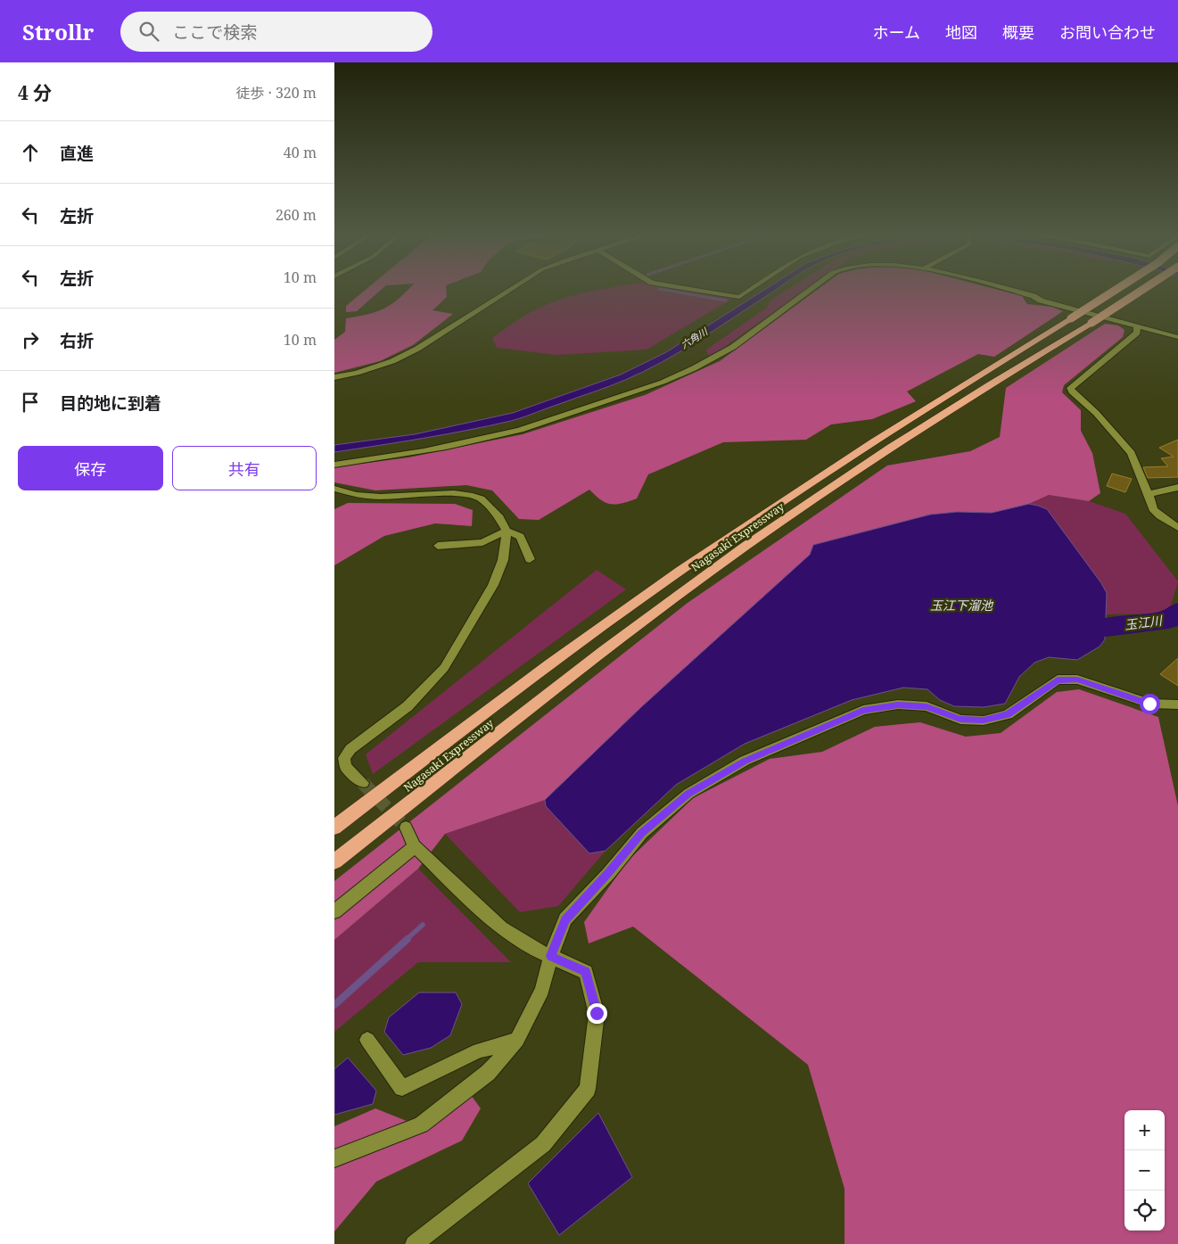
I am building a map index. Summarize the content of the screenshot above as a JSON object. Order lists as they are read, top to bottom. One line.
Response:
{"streets":{"highway":["Nagasaki Expressway"]},"water":["六角川","玉江下溜池","玉江川"],"page":{"header":"Strollr","search":"ここで検索","nav":["ホーム","地図","概要","お問い合わせ"],"heading":["4 分","徒歩 · 320 m"],"list":[["直進","40 m"],["左折","260 m"],["左折","10 m"],["右折","10 m"],"目的地に到着"],"buttons":["保存","共有"],"map_buttons":["+","−"]}}
